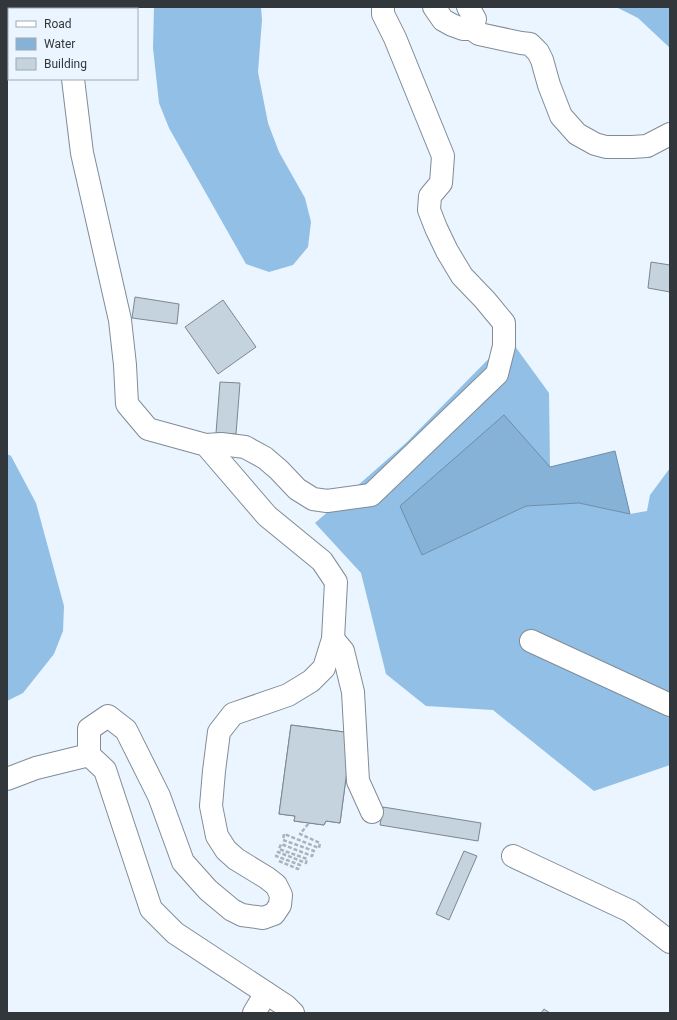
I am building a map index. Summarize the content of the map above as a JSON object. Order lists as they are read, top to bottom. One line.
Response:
{"legend":["Road","Water","Building"]}
